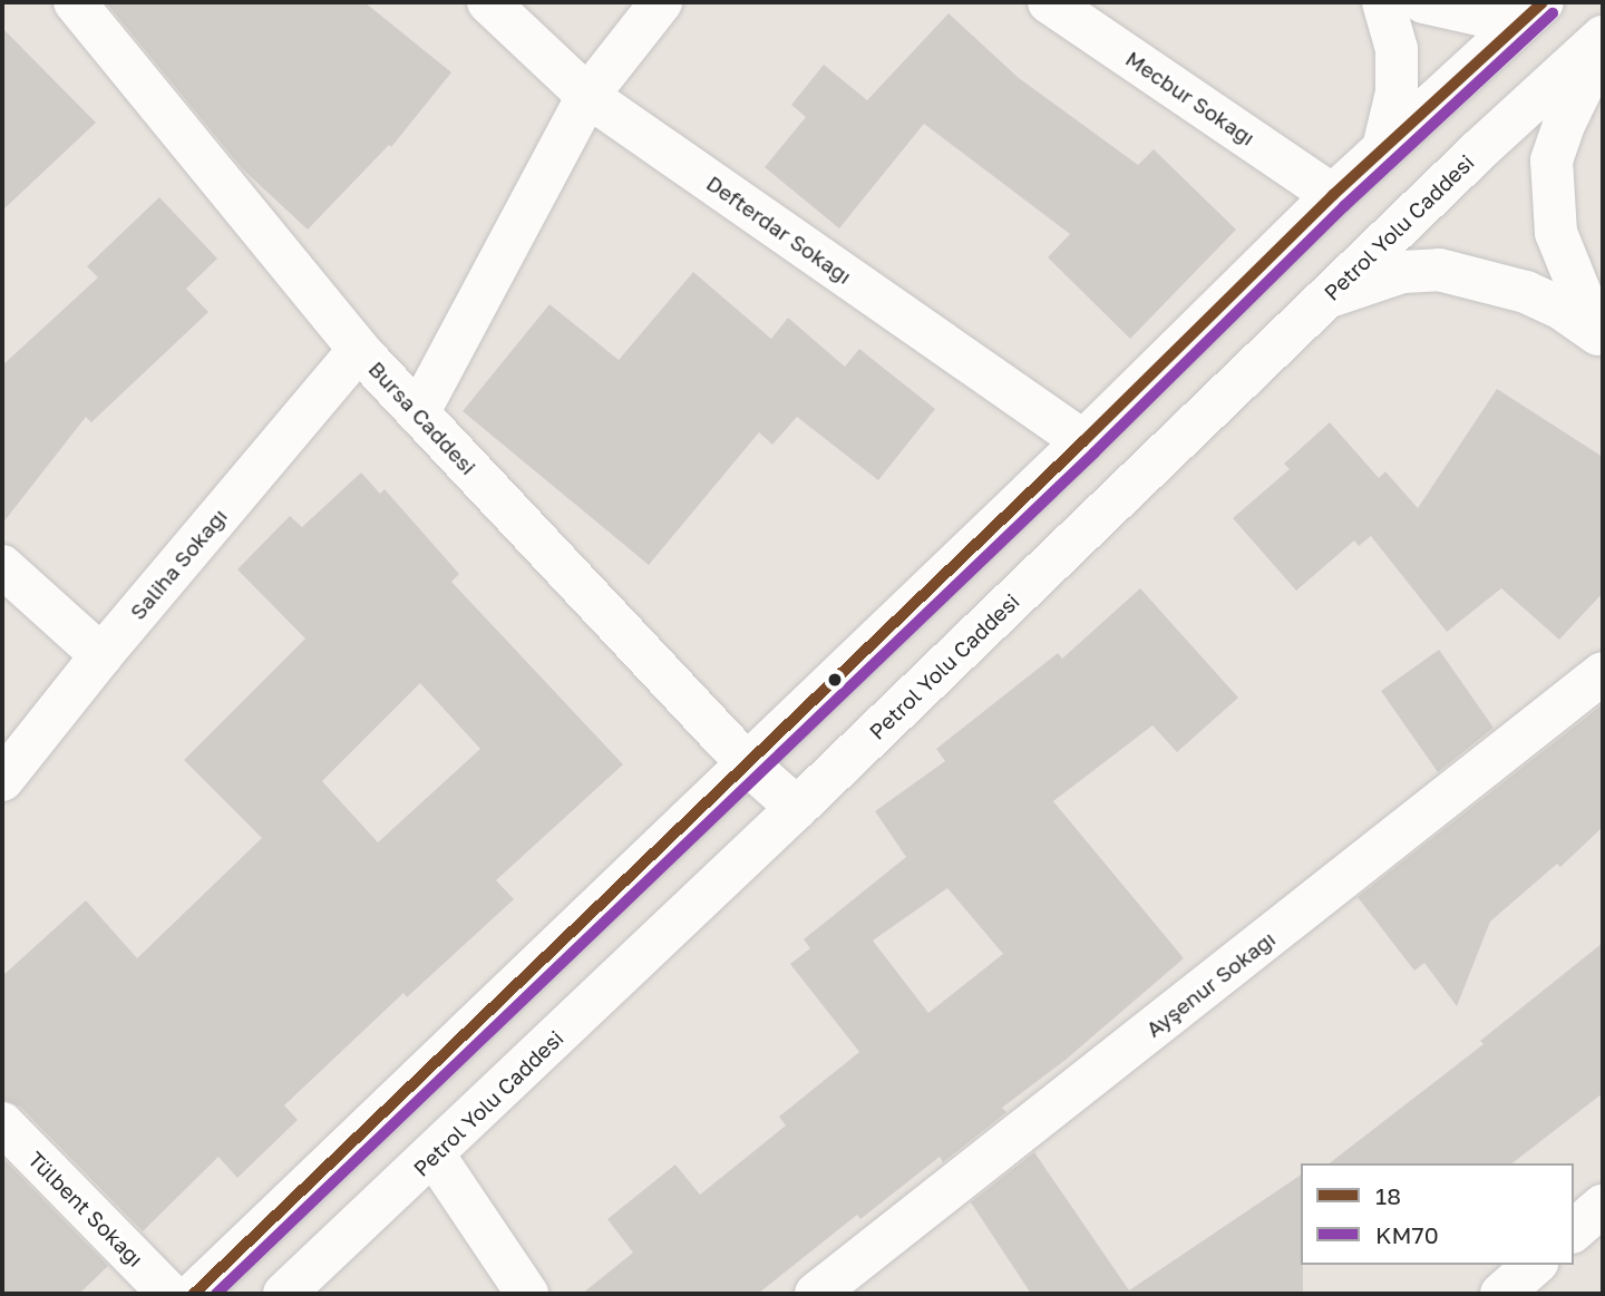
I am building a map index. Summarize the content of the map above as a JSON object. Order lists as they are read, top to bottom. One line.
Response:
{"streets":{"street":["Mecbur Sokağı","Petrol Yolu Caddesi","Defterdar Sokağı","Bursa Caddesi","Saliha Sokağı","Ayşenur Sokağı","Tülbent Sokağı"]},"crossings":[["Petrol Yolu Caddesi","Bursa Caddesi"],["Bursa Caddesi","Saliha Sokağı"]],"lines":["transit line 18","transit line KM70"],"legend":["18","KM70"]}
